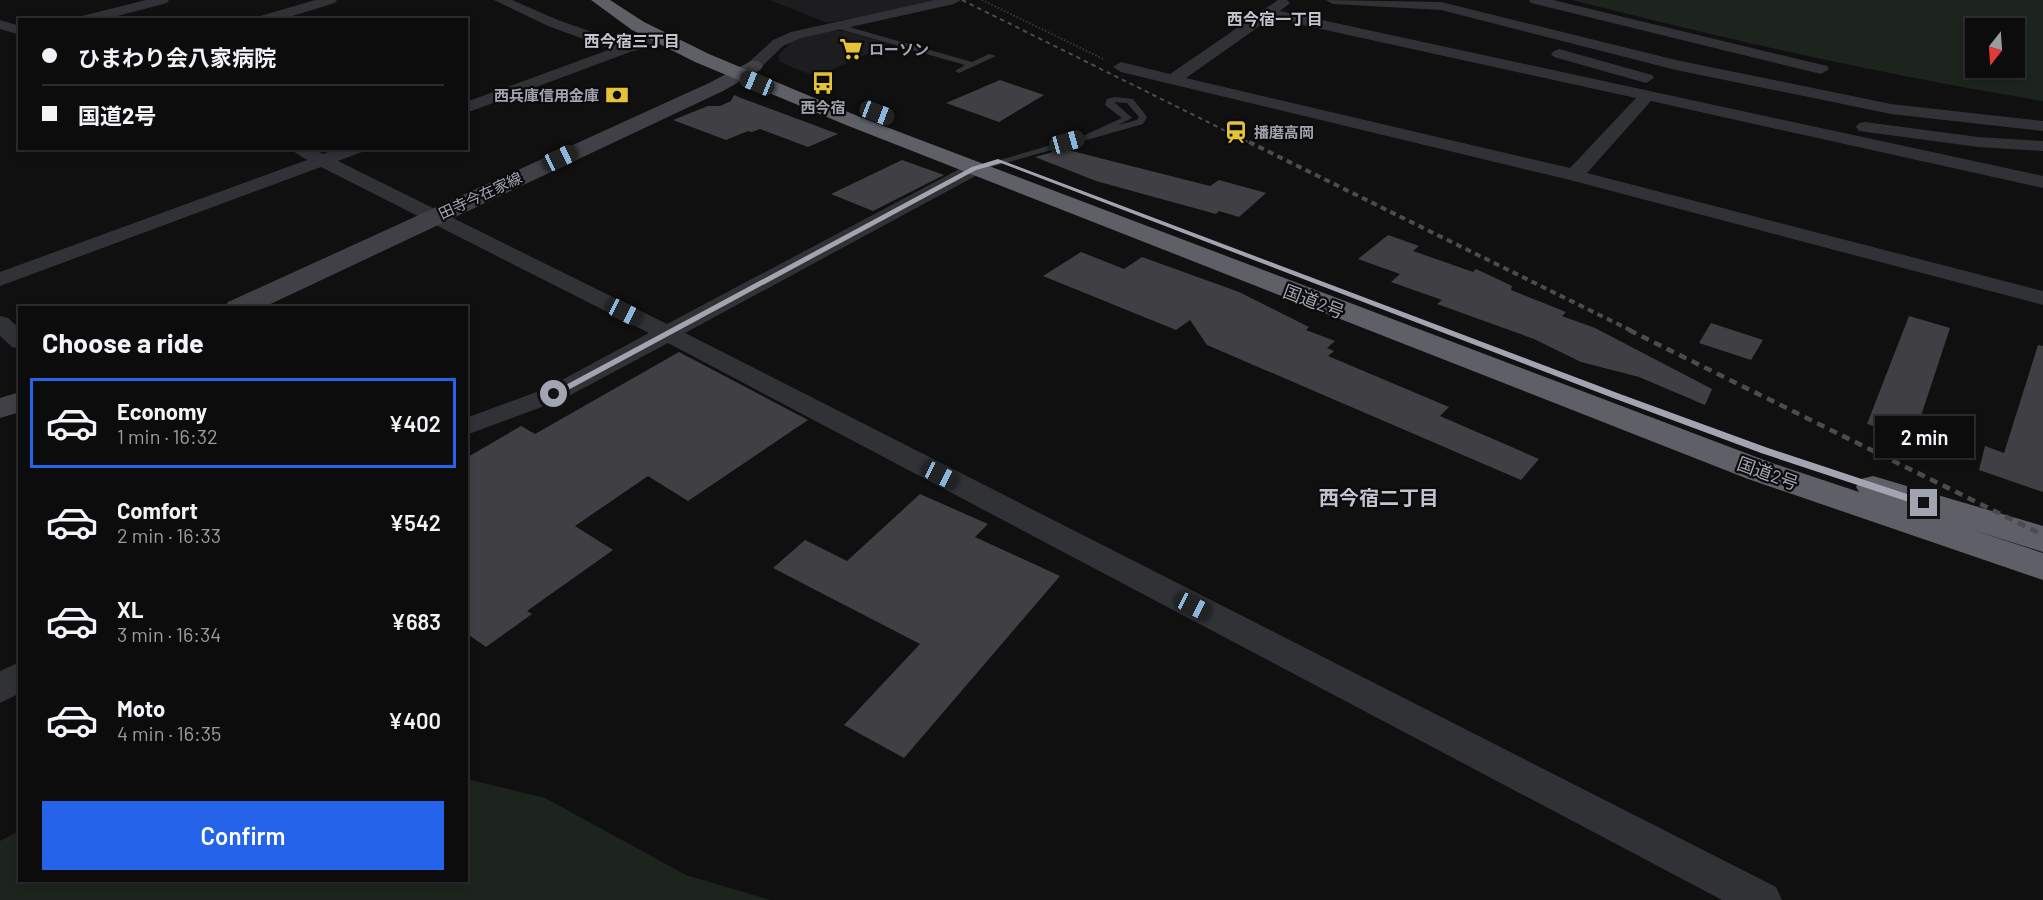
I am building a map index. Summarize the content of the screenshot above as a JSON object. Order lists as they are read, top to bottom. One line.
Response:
{"streets":{"highway":["国道2号"],"main road":["田寺今在家線"]},"crossings":[["田寺今在家線","国道2号"]],"districts":["西今宿一丁目","西今宿三丁目","西今宿二丁目"],"places":{"supermarket":["ローソン"],"bus stop":["西今宿"],"bank":["西兵庫信用金庫"],"station":["播磨高岡"]},"north":"bottom","page":{"banner":["ひまわり会八家病院","国道2号"],"heading":"Choose a ride","list":[{"name":"Economy","note":"1 min · 16:32","value":"¥402"},{"name":"Comfort","note":"2 min · 16:33","value":"¥542"},{"name":"XL","note":"3 min · 16:34","value":"¥683"},{"name":"Moto","note":"4 min · 16:35","value":"¥400"}],"bubble":"2 min","buttons":"Confirm"}}
